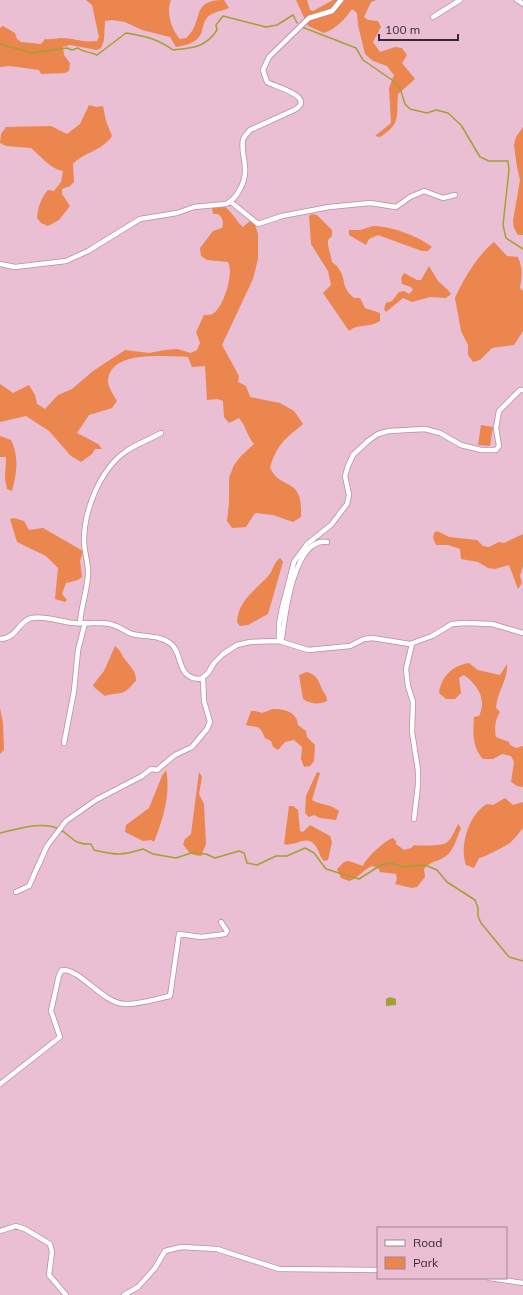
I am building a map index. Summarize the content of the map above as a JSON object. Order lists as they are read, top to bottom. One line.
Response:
{"legend":["Road","Park"],"scale_bar":"100 m"}
